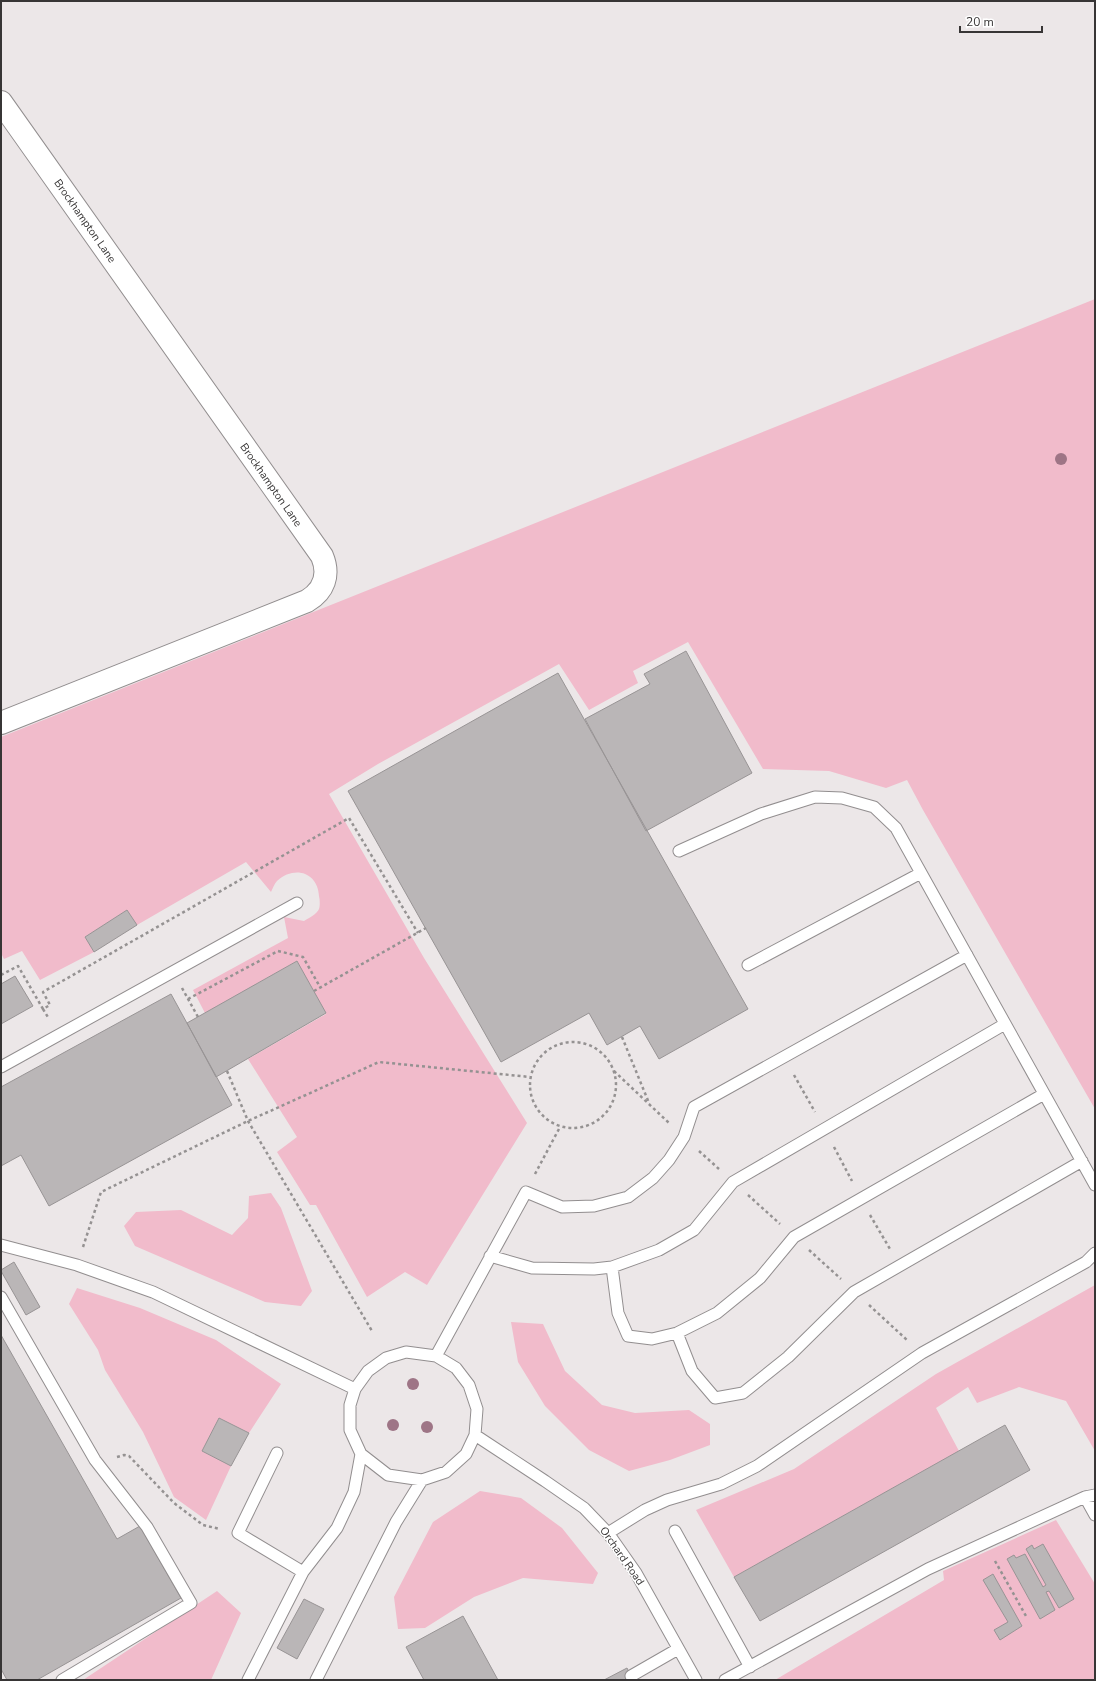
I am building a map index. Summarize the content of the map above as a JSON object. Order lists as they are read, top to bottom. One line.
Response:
{"streets":{"street":["Brockhampton Lane"],"lane":["Orchard Road"]},"scale_bar":"20 m"}
